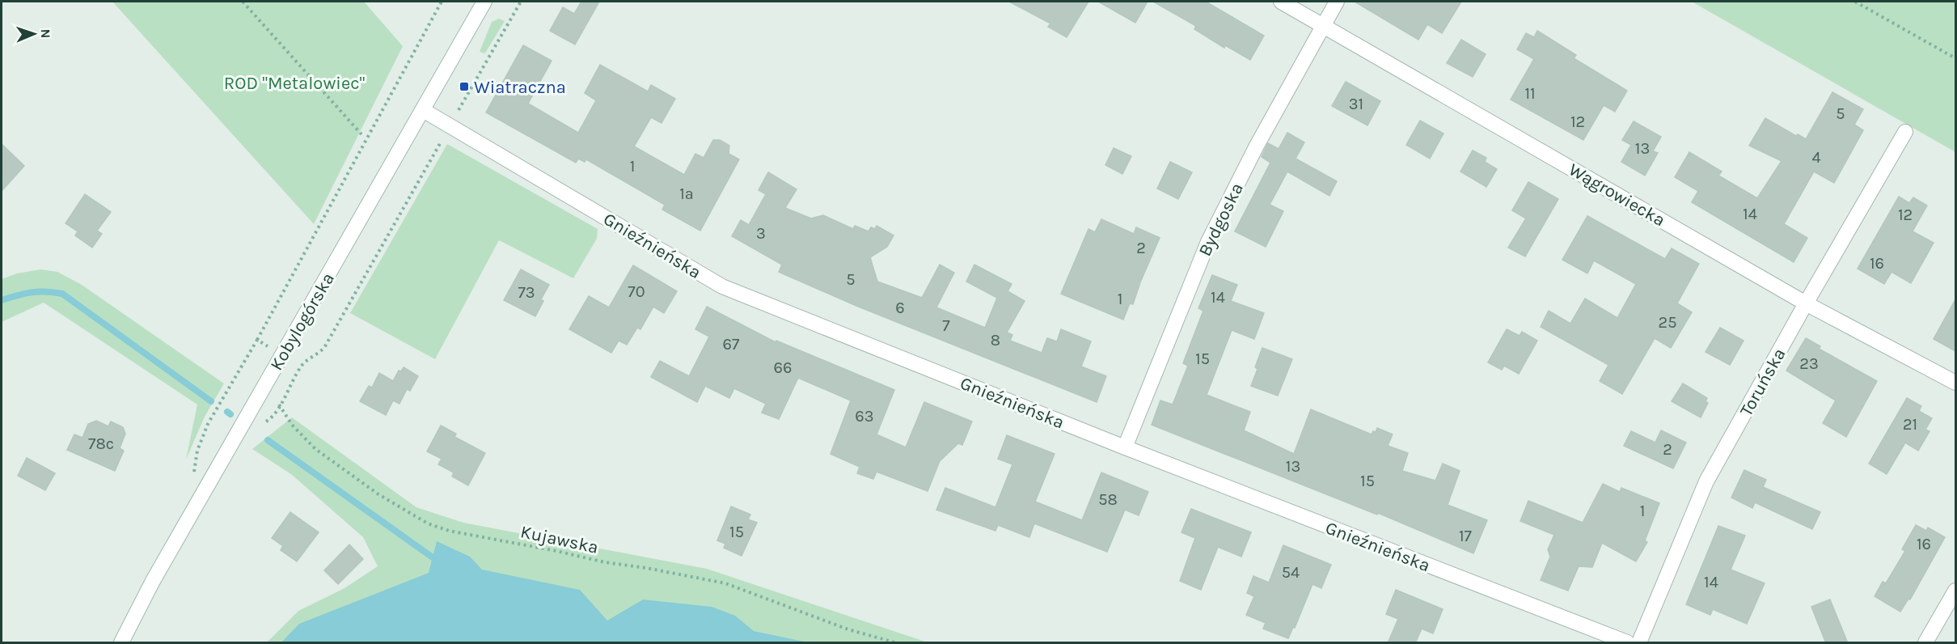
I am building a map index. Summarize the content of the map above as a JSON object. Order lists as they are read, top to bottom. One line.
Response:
{"streets":{"street":["Wągrowiecka","Bydgoska","Gnieźnieńska","Kobylogórska","Toruńska"],"path":["Kujawska"]},"crossings":[["Wągrowiecka","Bydgoska"],["Wągrowiecka","Toruńska"],["Bydgoska","Gnieźnieńska"],["Gnieźnieńska","Kobylogórska"],["Kobylogórska","Kujawska"]],"parks":["ROD \"Metalowiec\""],"places":{"transit":["Wiatraczna"]},"house_numbers":["11","31","5","12","13","4","1","1a","14","12","3","2","16","5","70","73","14","1","6","25","7","8","67","15","23","66","63","21","78c","2","13","15","58","1","15","17","16","54","14"],"north":"right"}
